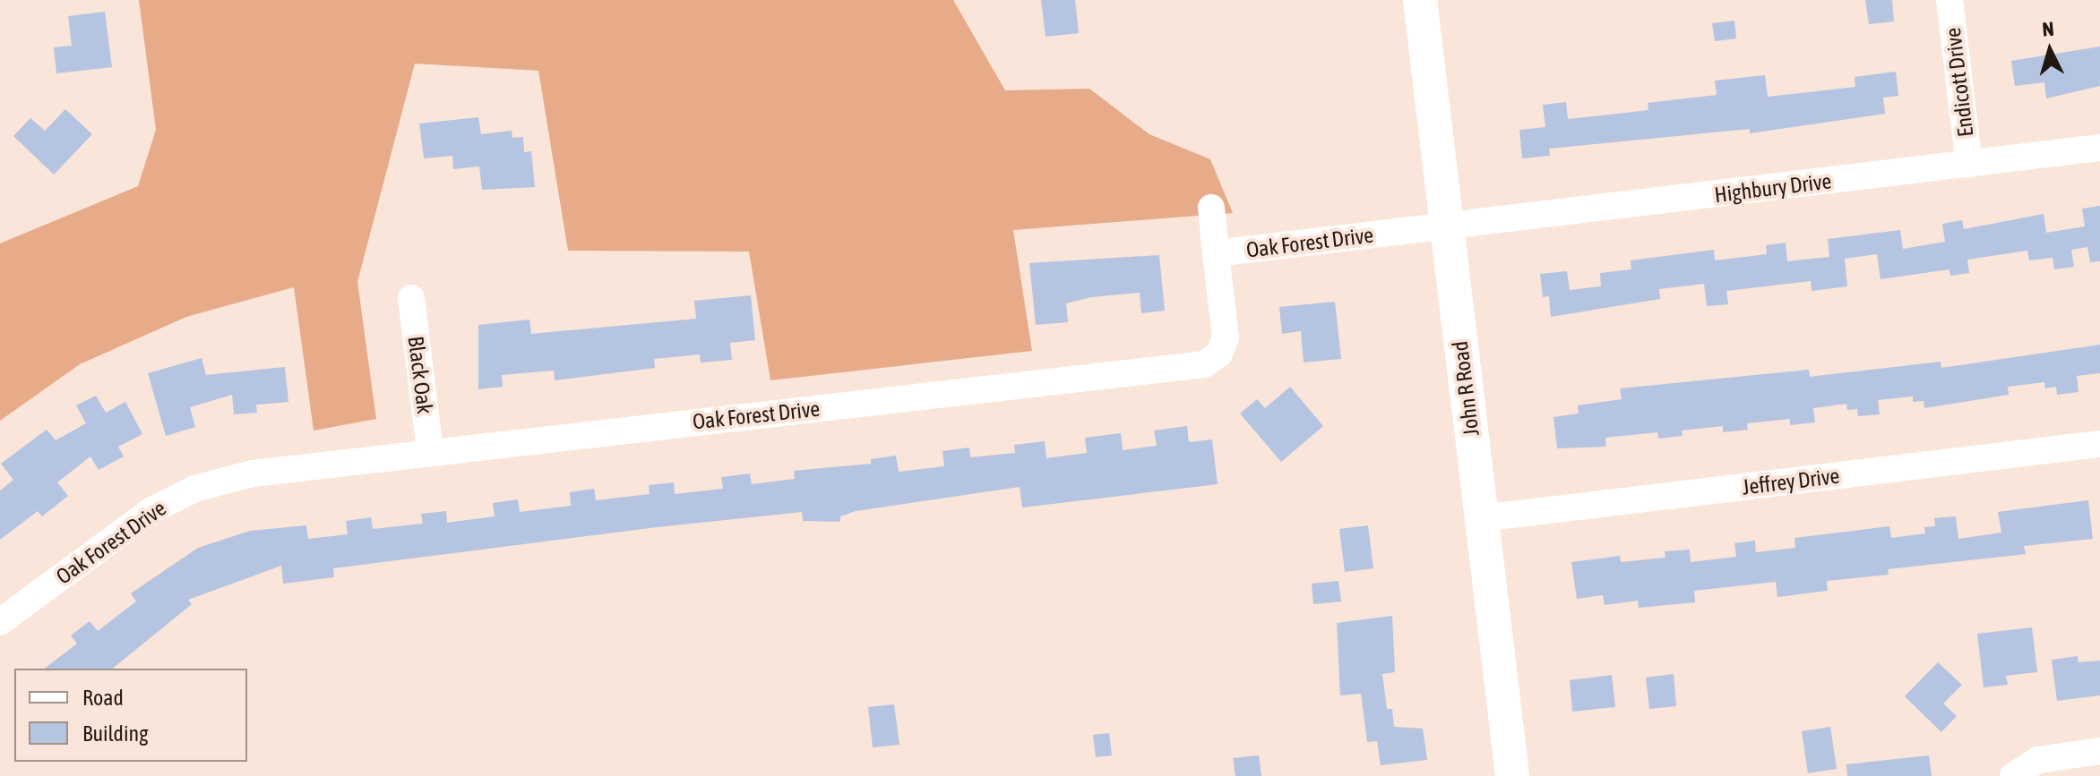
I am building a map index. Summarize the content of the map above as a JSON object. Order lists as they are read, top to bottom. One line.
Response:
{"streets":{"main road":["John R Road"],"street":["Endicott Drive","Highbury Drive","Oak Forest Drive","Black Oak","Jeffrey Drive"]},"crossings":[["Endicott Drive","Highbury Drive"],["Highbury Drive","Oak Forest Drive"],["Highbury Drive","John R Road"],["Oak Forest Drive","Black Oak"],["Oak Forest Drive","John R Road"],["John R Road","Jeffrey Drive"]],"legend":["Road","Building"],"north":"top"}
